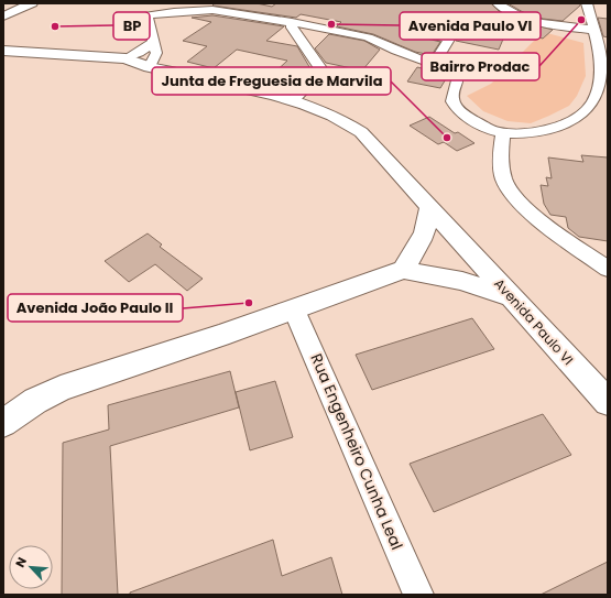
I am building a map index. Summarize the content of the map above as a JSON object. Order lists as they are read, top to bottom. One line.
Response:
{"streets":{"main road":["Avenida Paulo VI"],"street":["Rua Engenheiro Cunha Leal"]},"places":["Bairro Prodac","Avenida Paulo VI","BP","Junta de Freguesia de Marvila","Avenida João Paulo II"],"north":"top left"}
